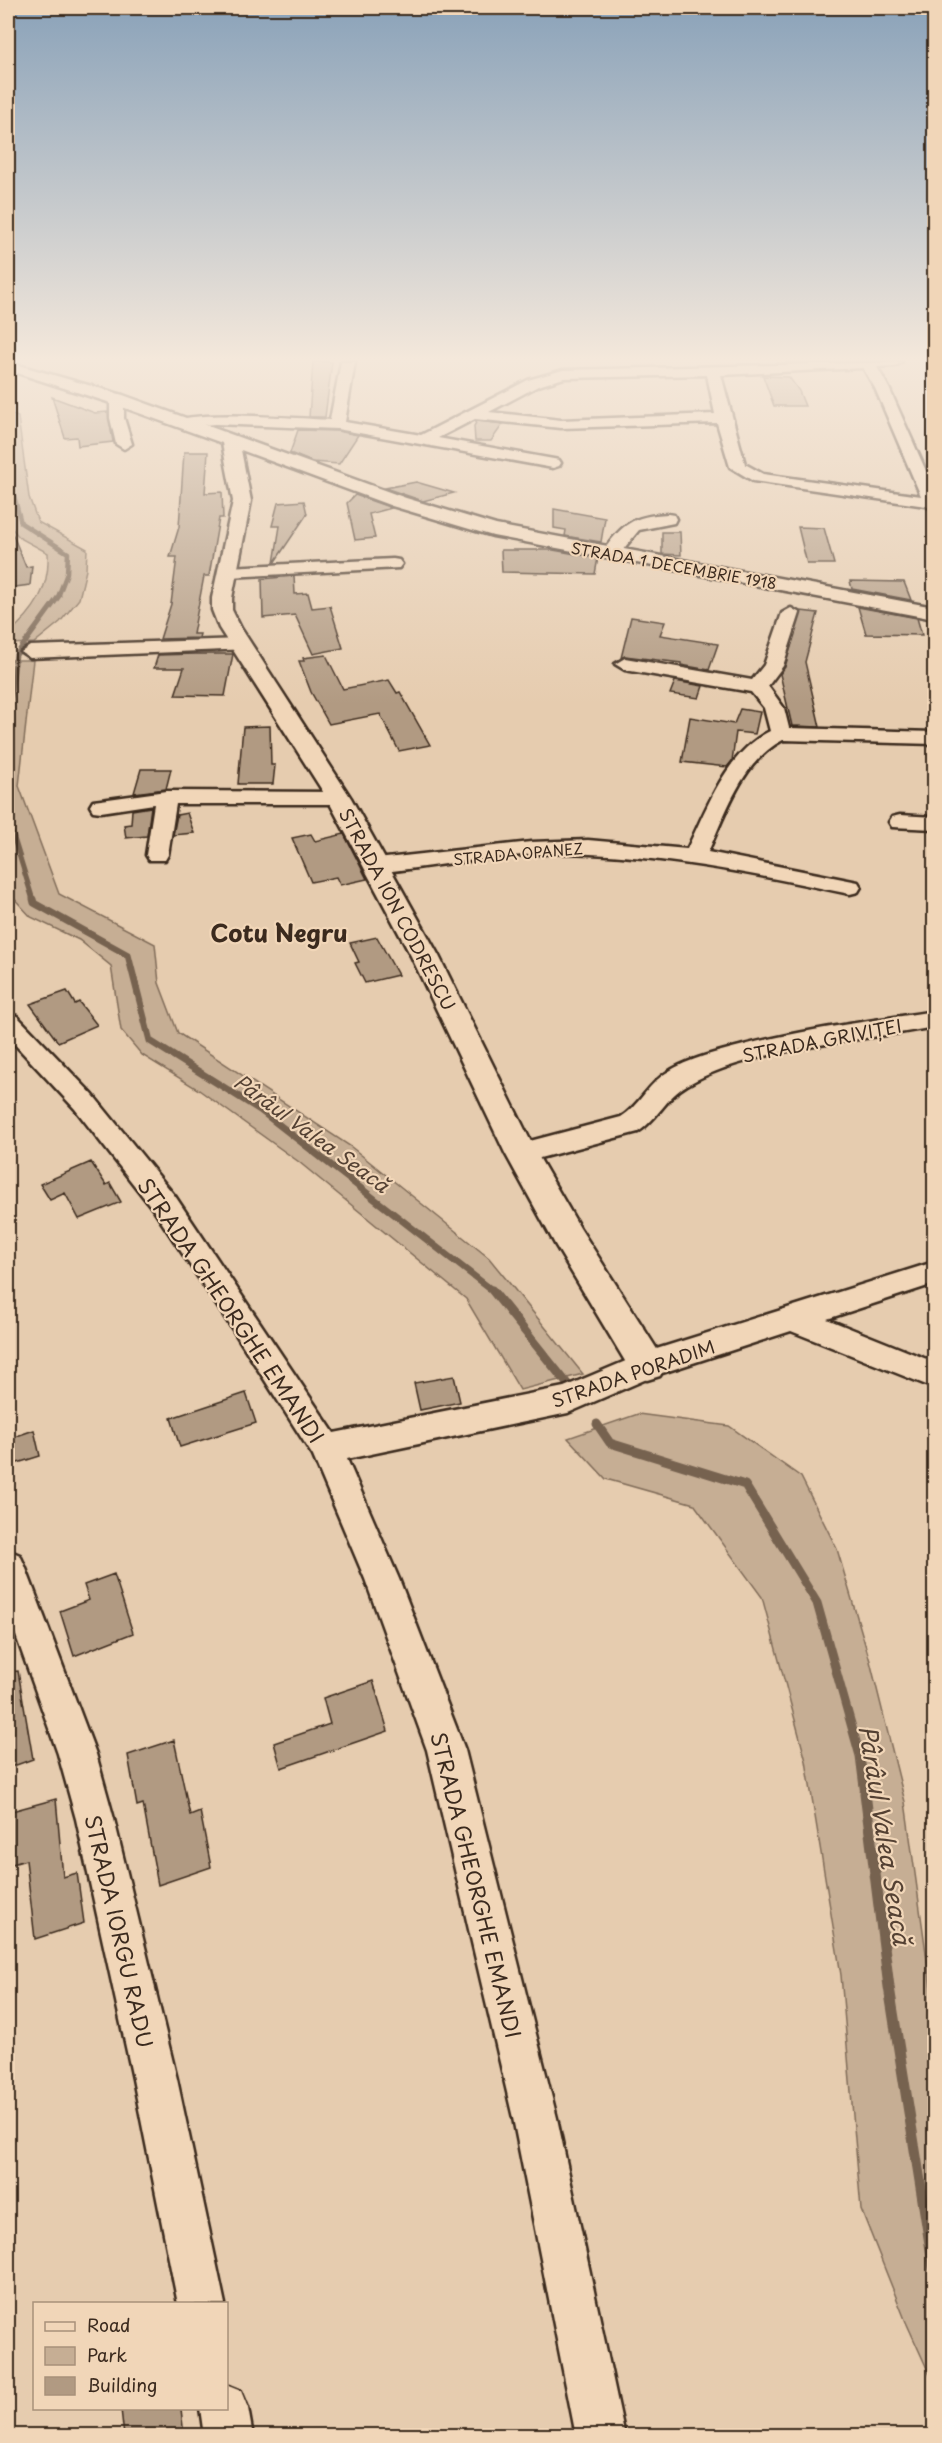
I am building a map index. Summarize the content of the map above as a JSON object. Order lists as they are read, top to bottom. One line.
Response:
{"streets":{"main road":["STRADA 1 DECEMBRIE 1918","STRADA ION CODRESCU"],"street":["STRADA OPANEZ","STRADA GRIVIȚEI","STRADA GHEORGHE EMANDI","STRADA PORADIM","STRADA IORGU RADU"]},"crossings":[["STRADA OPANEZ","STRADA ION CODRESCU"],["STRADA ION CODRESCU","STRADA GRIVIȚEI"],["STRADA ION CODRESCU","STRADA PORADIM"],["STRADA GHEORGHE EMANDI","STRADA PORADIM"]],"districts":["Cotu Negru"],"water":["Pârâul Valea Seacă"],"legend":["Road","Park","Building"]}
